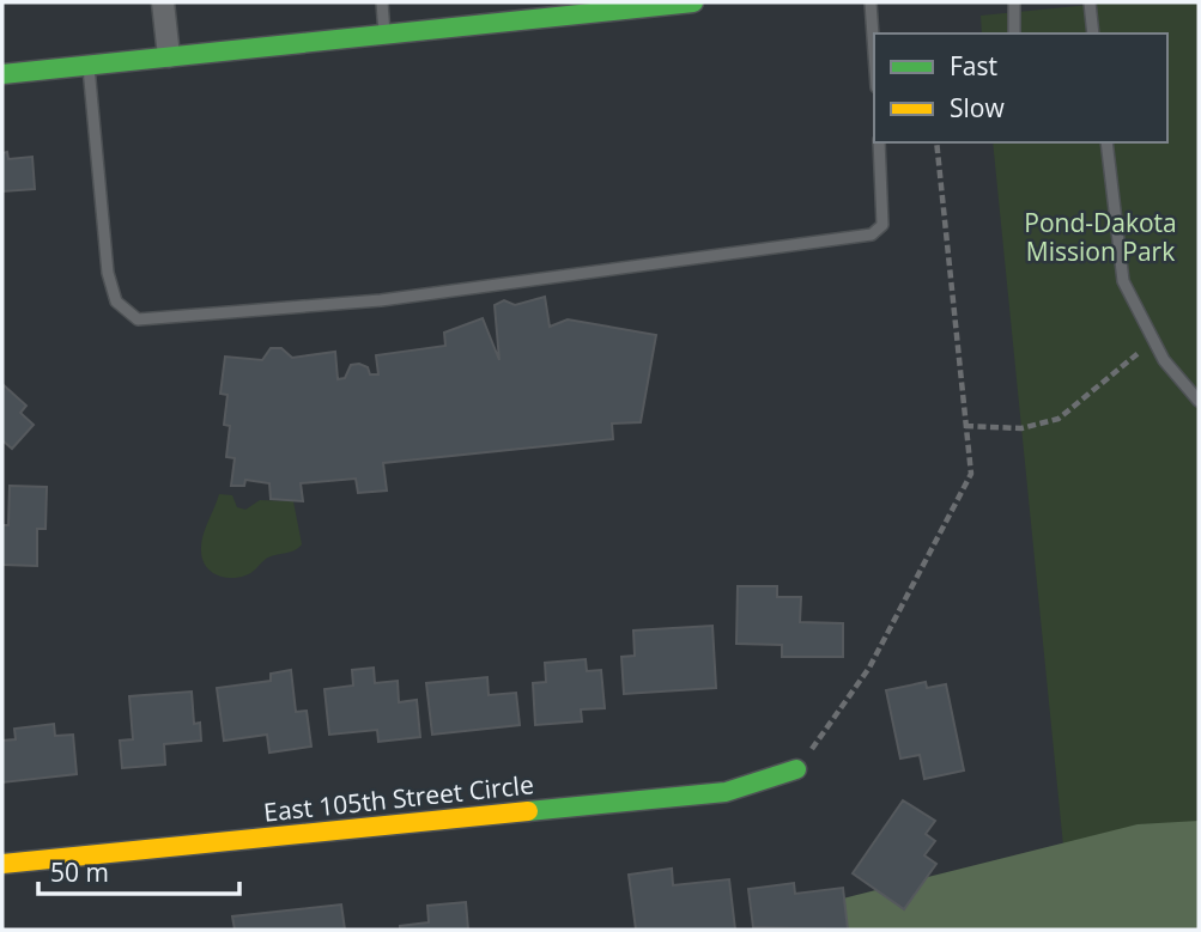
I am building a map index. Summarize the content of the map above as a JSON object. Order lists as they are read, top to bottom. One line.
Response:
{"streets":{"street":["East 105th Street Circle"]},"parks":["Pond-Dakota Mission Park"],"legend":["Fast","Slow"],"scale_bar":"50 m"}
